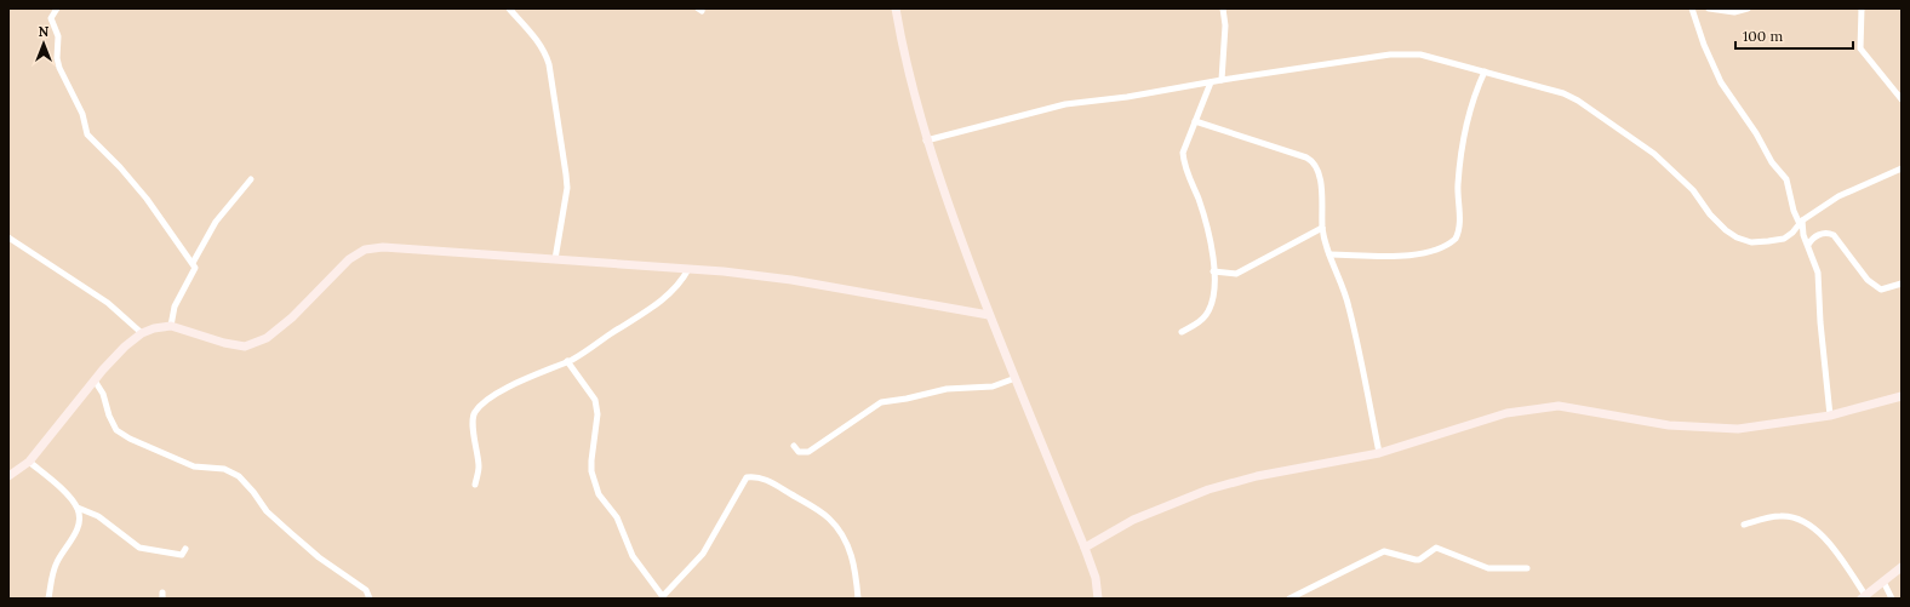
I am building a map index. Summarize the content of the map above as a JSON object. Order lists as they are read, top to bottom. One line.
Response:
{"scale_bar":"100 m","north":"top"}
